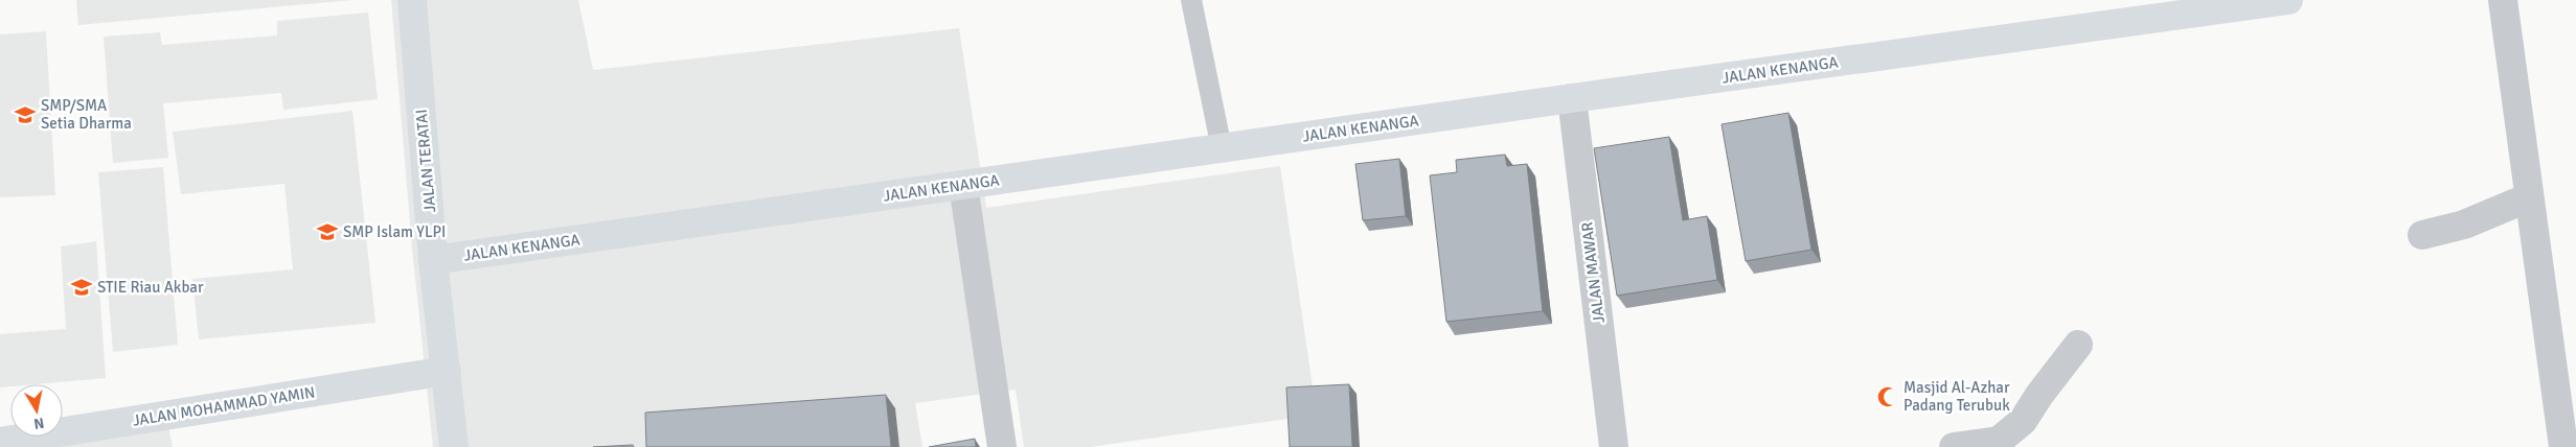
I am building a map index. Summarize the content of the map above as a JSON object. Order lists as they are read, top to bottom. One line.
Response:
{"streets":{"street":["JALAN KENANGA","JALAN TERATAI","JALAN MAWAR","JALAN MOHAMMAD YAMIN"]},"crossings":[["JALAN KENANGA","JALAN TERATAI"],["JALAN KENANGA","JALAN MAWAR"],["JALAN TERATAI","JALAN MOHAMMAD YAMIN"]],"places":{"school or university":["SMP/SMA Setia Dharma","SMP Islam YLPI","STIE Riau Akbar"],"mosque":["Masjid Al-Azhar Padang Terubuk"]},"north":"bottom"}
